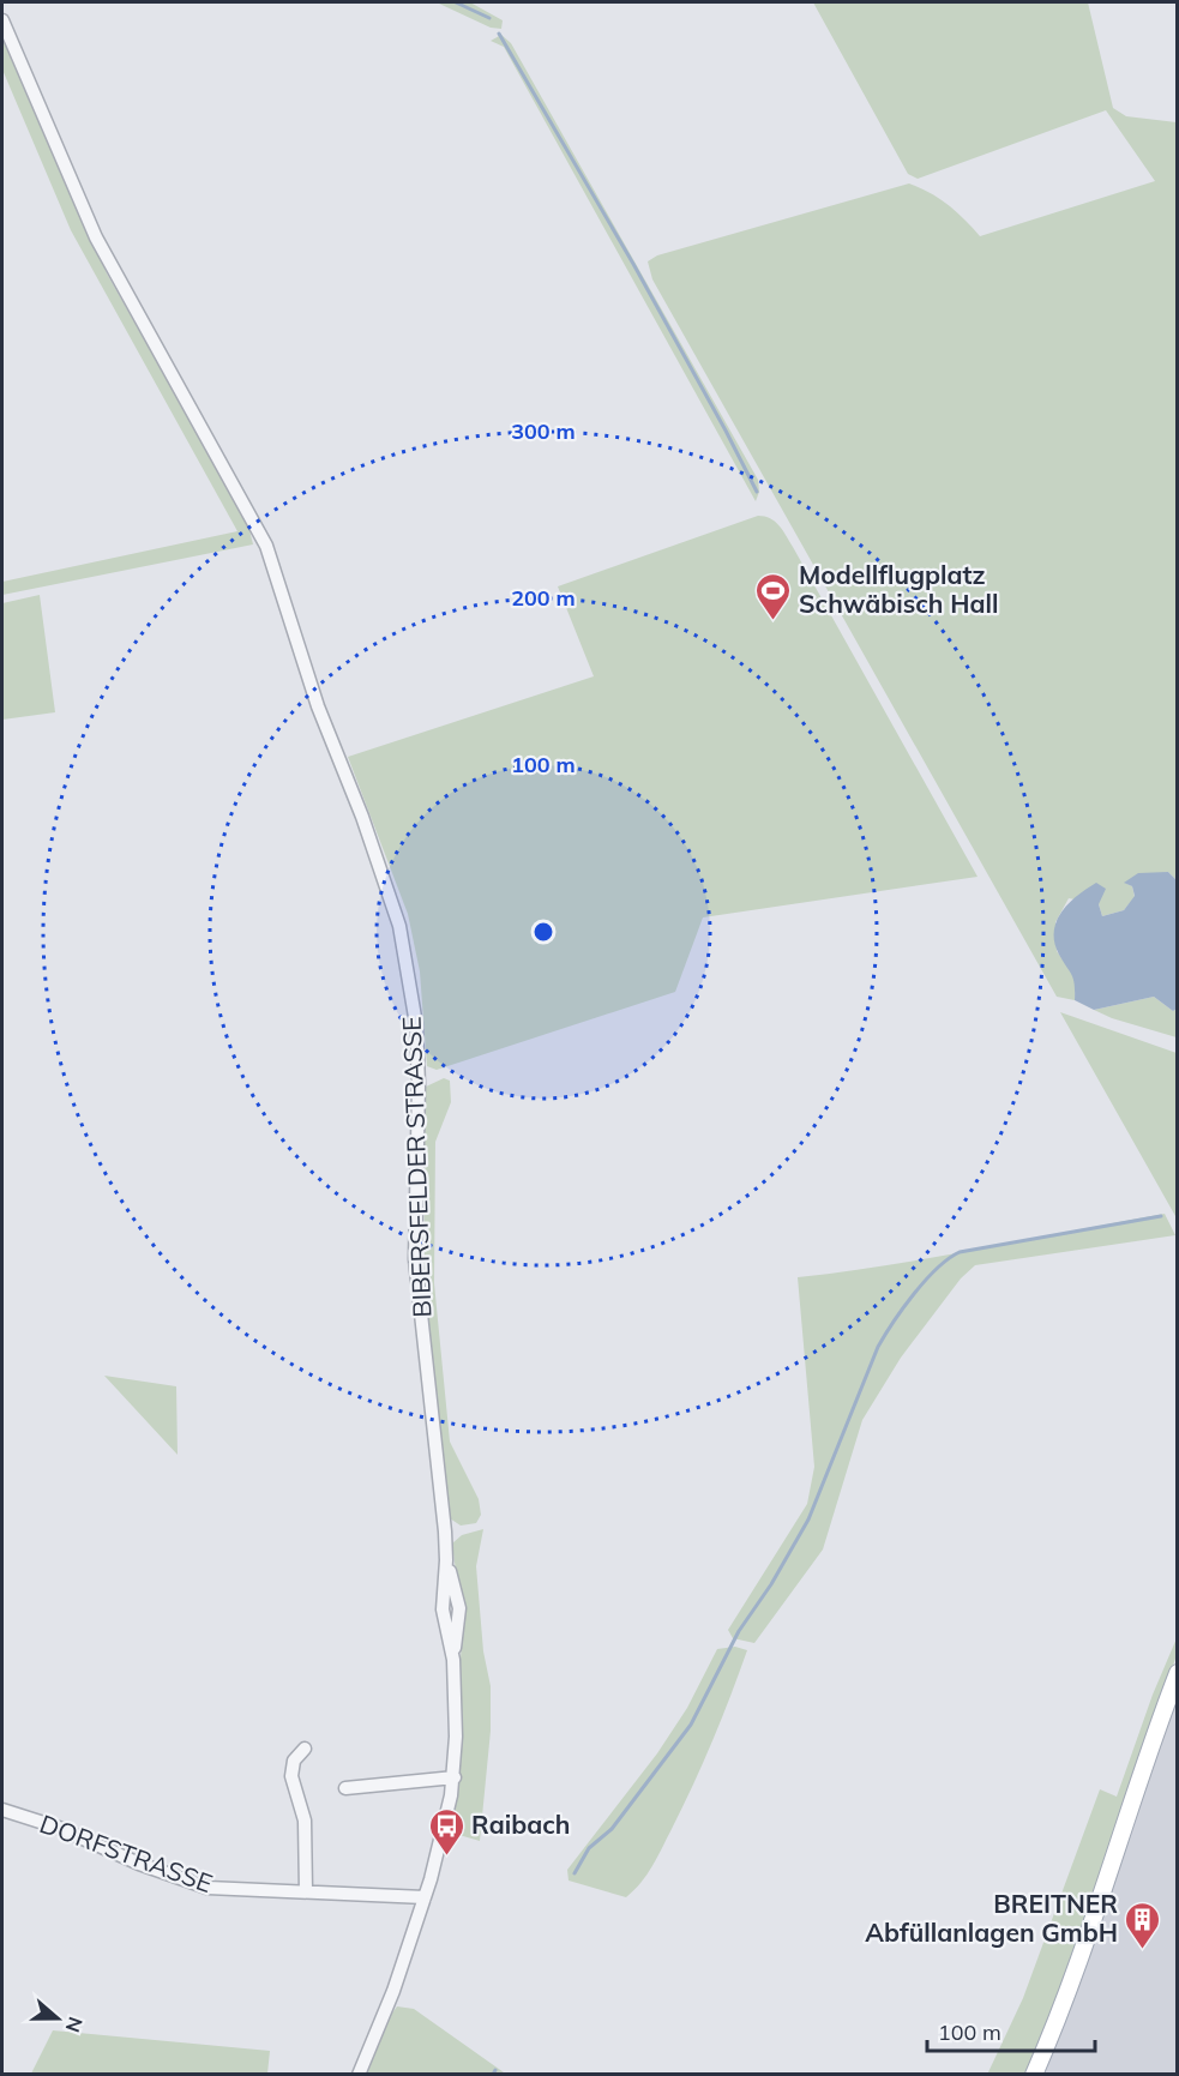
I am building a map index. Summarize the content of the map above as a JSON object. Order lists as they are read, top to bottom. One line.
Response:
{"streets":{"street":["BIBERSFELDER STRASSE","DORFSTRASSE"]},"crossings":[["BIBERSFELDER STRASSE","DORFSTRASSE"]],"places":{"sports":["Modellflugplatz Schwäbisch Hall"],"bus stop":["Raibach"],"building":["BREITNER Abfüllanlagen GmbH"]},"scale_bar":"100 m","north":"right","rings":["300 m","200 m","100 m"]}
